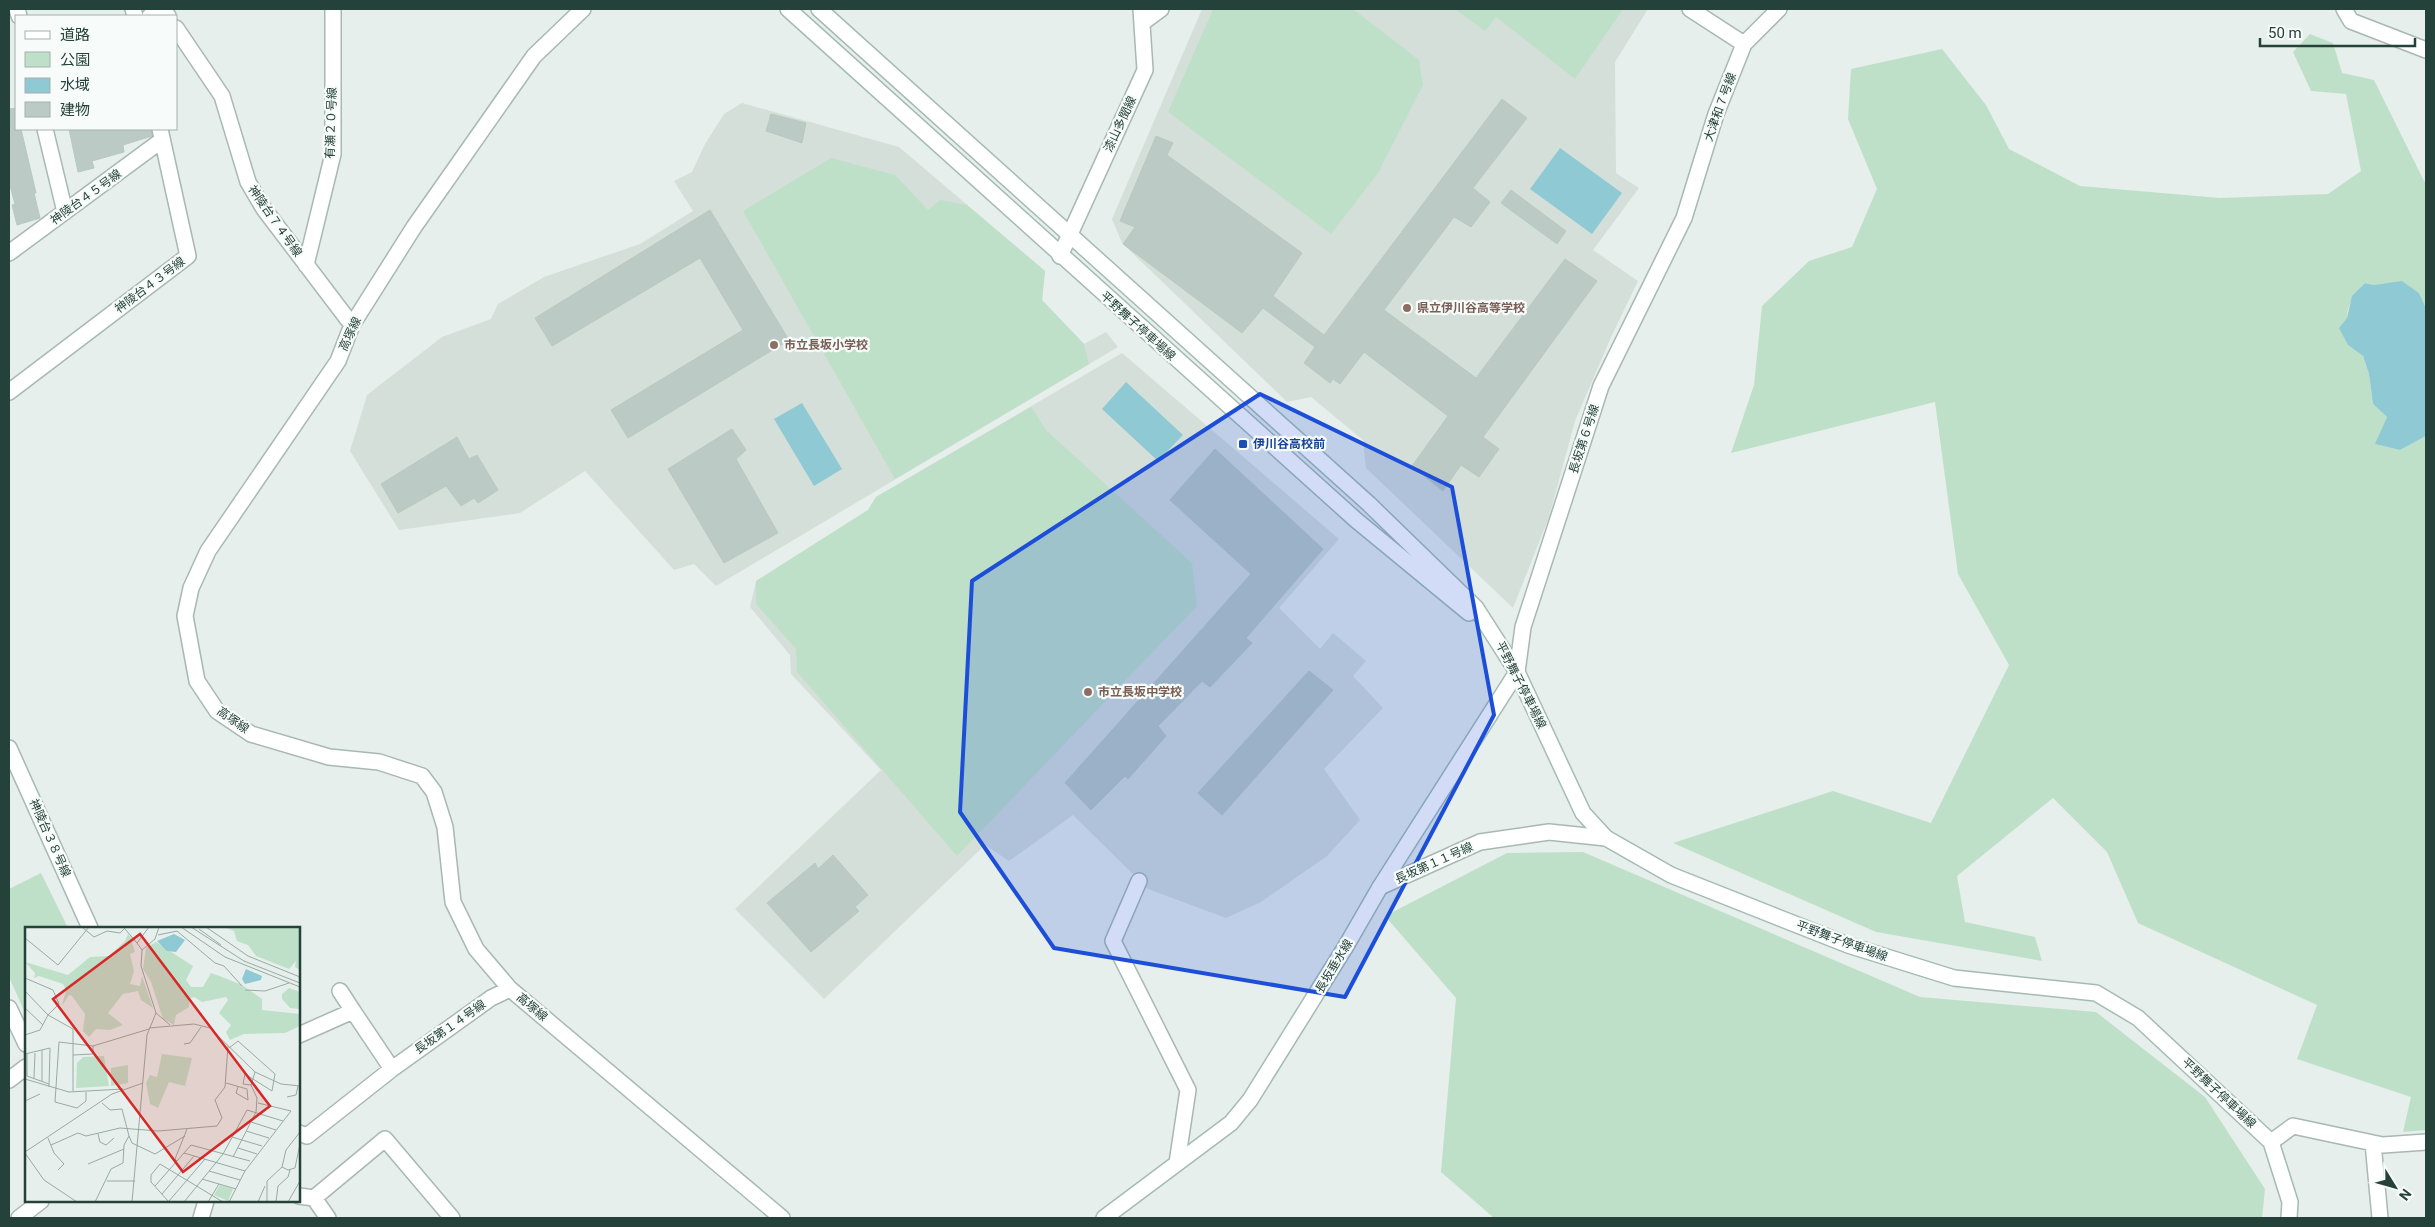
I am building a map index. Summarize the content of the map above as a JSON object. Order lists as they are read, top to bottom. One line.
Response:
{"streets":{"street":["大津和７号線","有瀬２０号線","漆山多聞線","神陵台４５号線","神陵台７４号線","神陵台４３号線","平野舞子停車場線","高塚線","長坂第６号線","神陵台３８号線","長坂第１１号線","長坂垂水線","長坂第１４号線"]},"crossings":[["大津和７号線","長坂第６号線"],["有瀬２０号線","神陵台７４号線"],["漆山多聞線","平野舞子停車場線"],["神陵台４５号線","神陵台４３号線"],["神陵台７４号線","高塚線"],["平野舞子停車場線","長坂第６号線"],["平野舞子停車場線","長坂第１１号線"],["平野舞子停車場線","長坂垂水線"],["高塚線","長坂第１４号線"],["長坂第６号線","長坂垂水線"],["長坂第１１号線","長坂垂水線"]],"places":{"other":["県立伊川谷高等学校","市立長坂小学校","市立長坂中学校"],"transit":["伊川谷高校前"]},"legend":["道路","公園","水域","建物"],"scale_bar":"50 m","north":"bottom right"}
